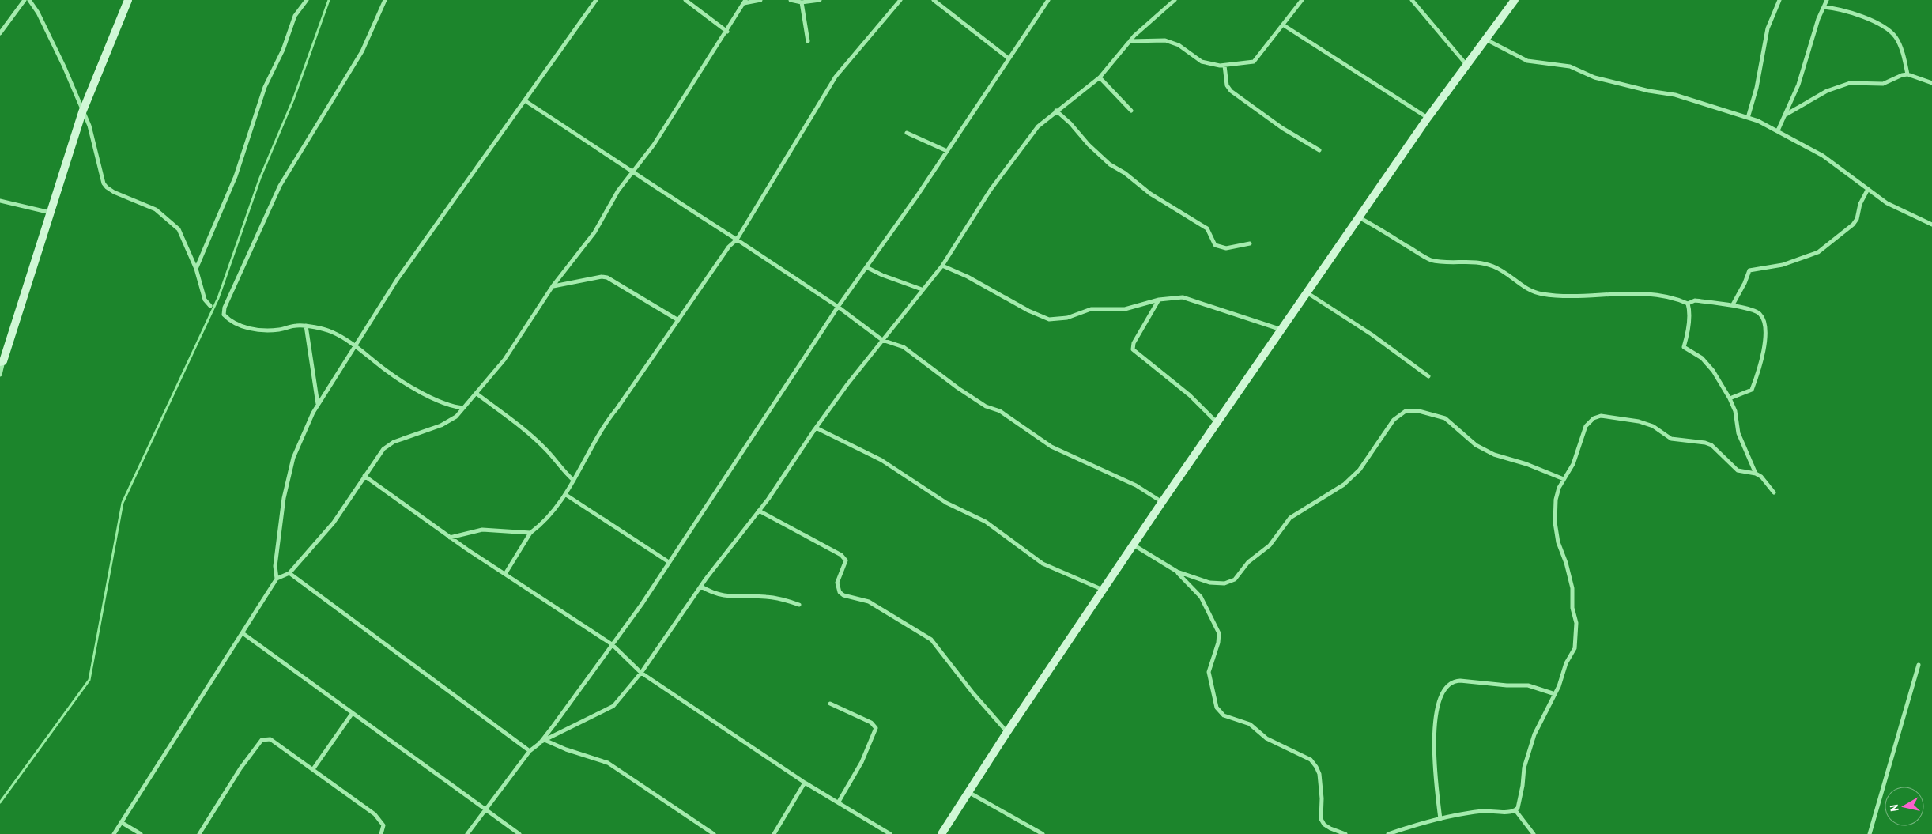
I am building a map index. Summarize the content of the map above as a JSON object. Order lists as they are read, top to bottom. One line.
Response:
{"north":"left"}
